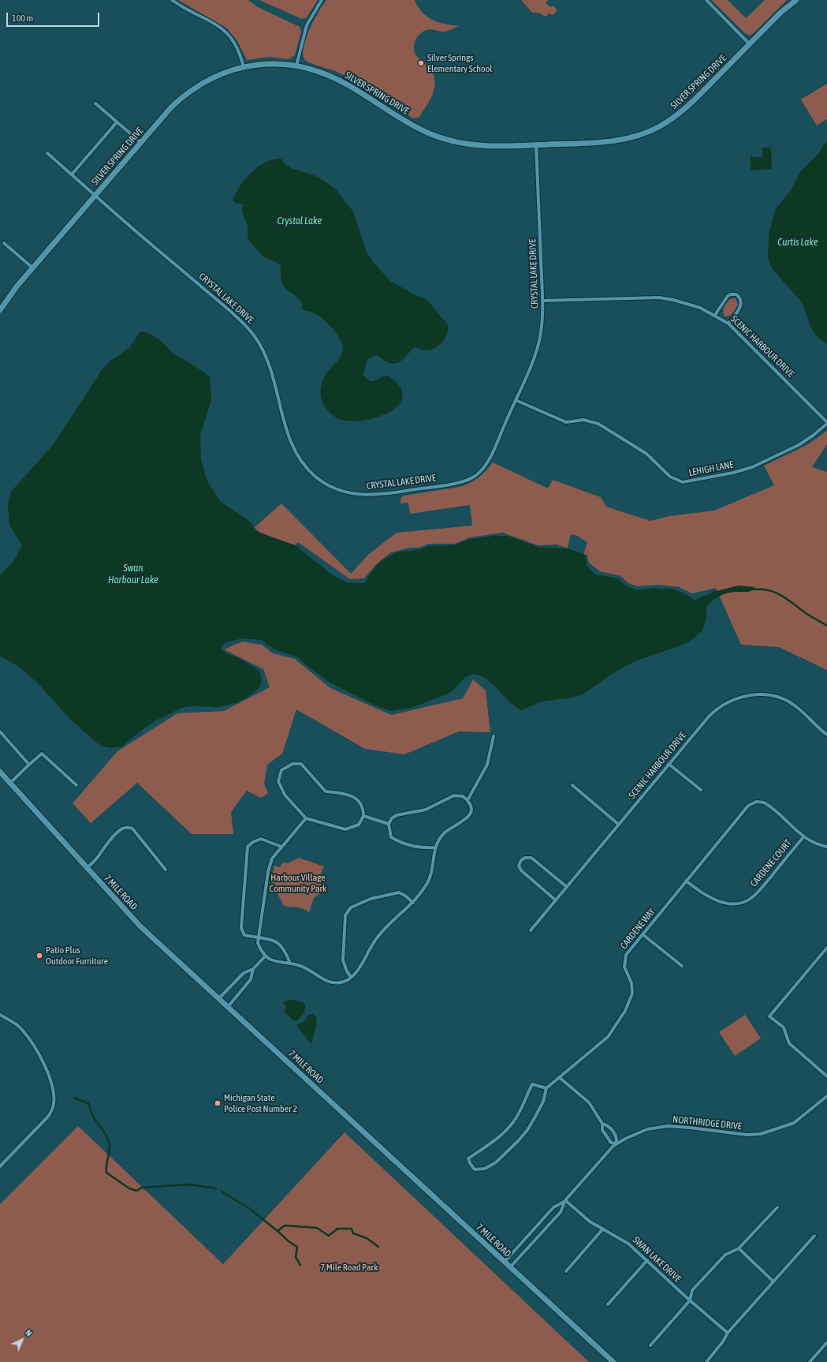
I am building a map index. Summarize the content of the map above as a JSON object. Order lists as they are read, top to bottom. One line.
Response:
{"streets":{"street":["SILVER SPRING DRIVE","CRYSTAL LAKE DRIVE","SCENIC HARBOUR DRIVE","LEHIGH LANE","CARDENE COURT","7 MILE ROAD","CARDENE WAY","NORTHRIDGE DRIVE","SWAN LAKE DRIVE"]},"crossings":[["SILVER SPRING DRIVE","CRYSTAL LAKE DRIVE"],["CRYSTAL LAKE DRIVE","SCENIC HARBOUR DRIVE"],["CRYSTAL LAKE DRIVE","LEHIGH LANE"],["SCENIC HARBOUR DRIVE","LEHIGH LANE"],["CARDENE COURT","CARDENE WAY"],["7 MILE ROAD","NORTHRIDGE DRIVE"],["NORTHRIDGE DRIVE","SWAN LAKE DRIVE"]],"water":["Crystal Lake","Curtis Lake","Swan Harbour Lake"],"parks":["Harbour Village Community Park","7 Mile Road Park"],"places":["Silver Springs Elementary School","Patio Plus Outdoor Furniture","Michigan State Police Post Number 2"],"scale_bar":"100 m","north":"top right"}
